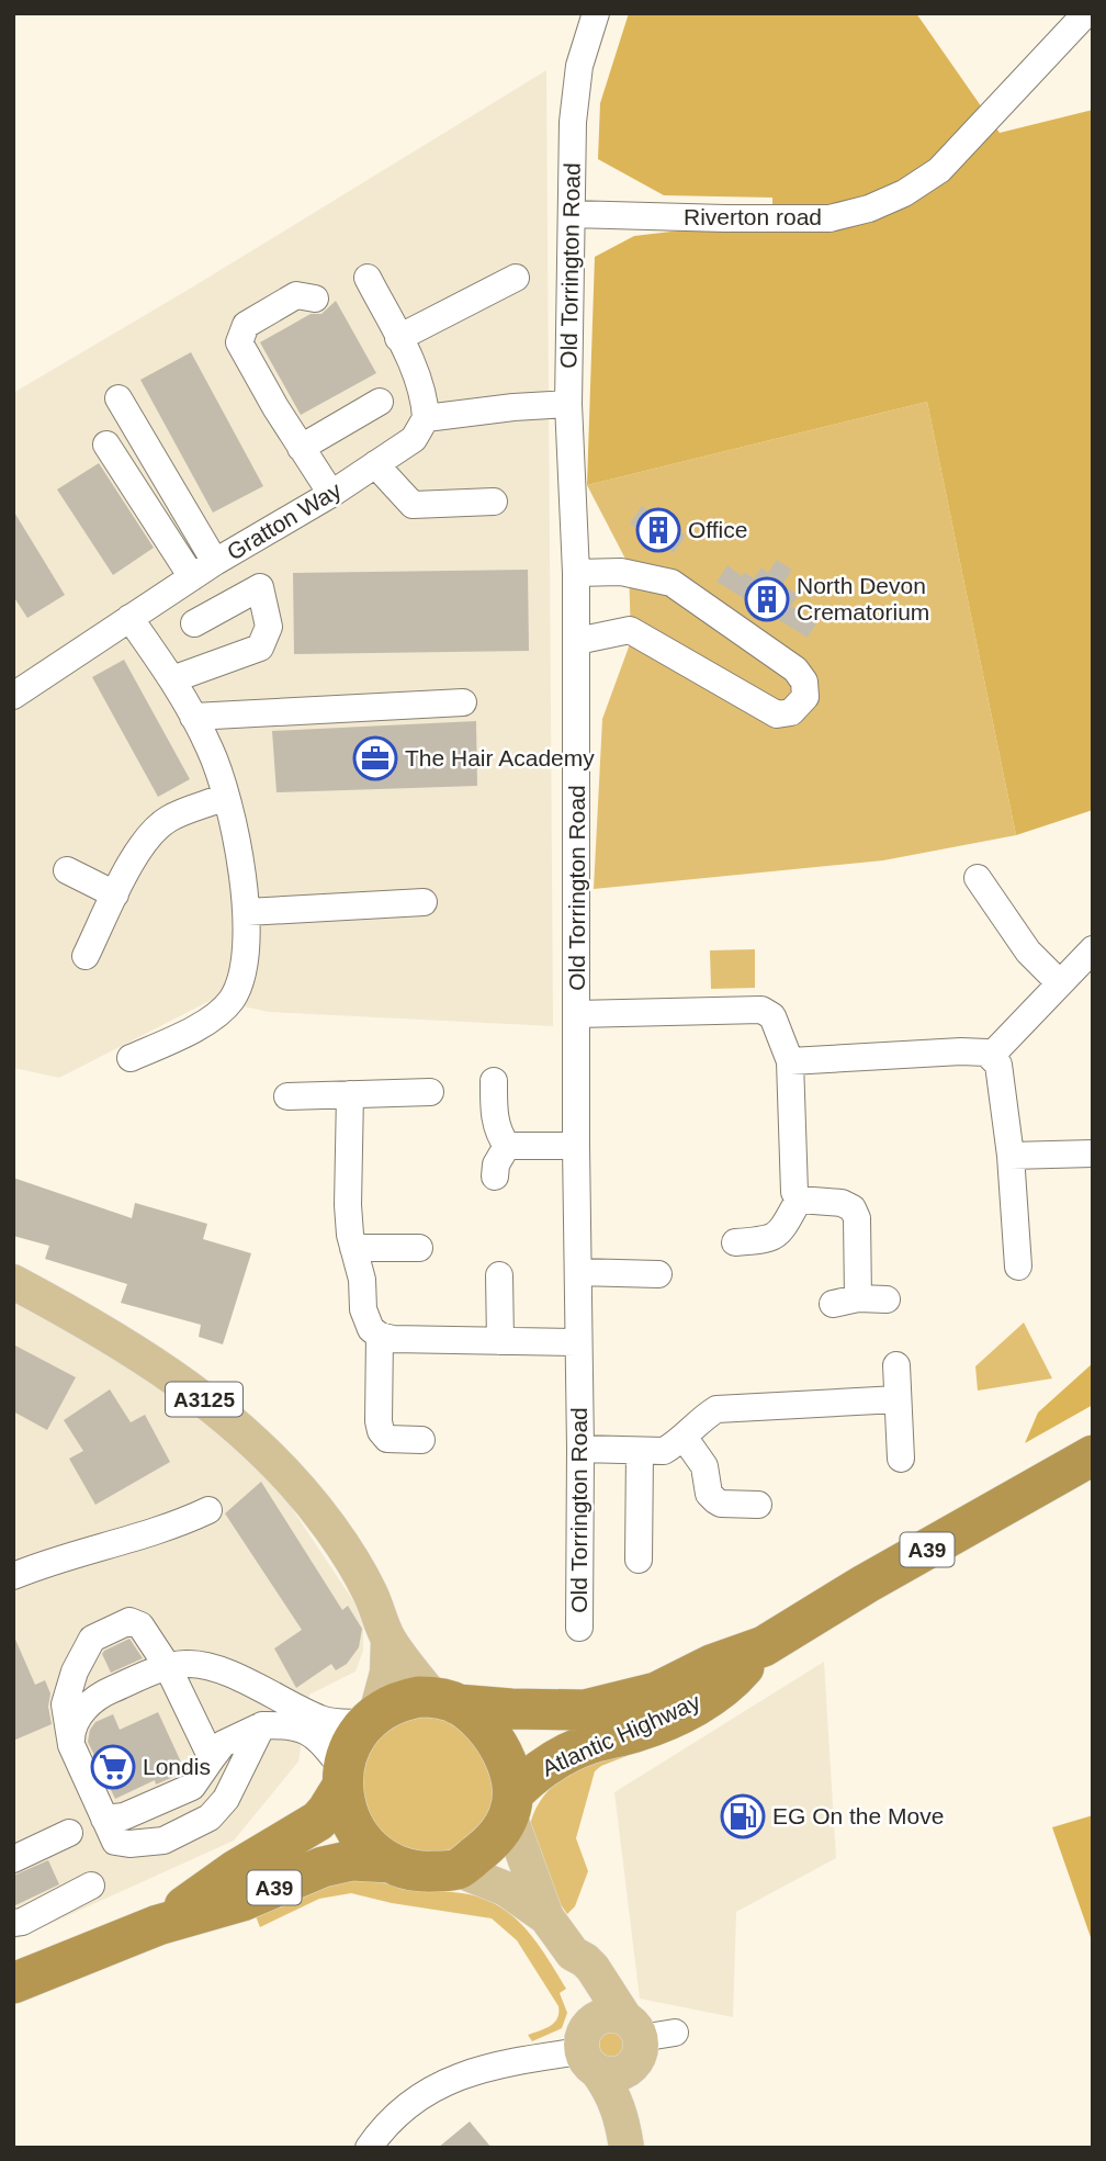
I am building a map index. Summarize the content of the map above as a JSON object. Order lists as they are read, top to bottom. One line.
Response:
{"streets":{"highway":["A39","Atlantic Highway"],"main road":["A3125"],"street":["Riverton road","Old Torrington Road","Gratton Way"]},"crossings":[["Riverton road","Old Torrington Road"],["A3125","A39"],["A3125","Atlantic Highway"],["A39","Atlantic Highway"]],"places":{"building":["Office","North Devon Crematorium"],"office":["The Hair Academy"],"supermarket":["Londis"],"fuel station":["EG On the Move"]}}
